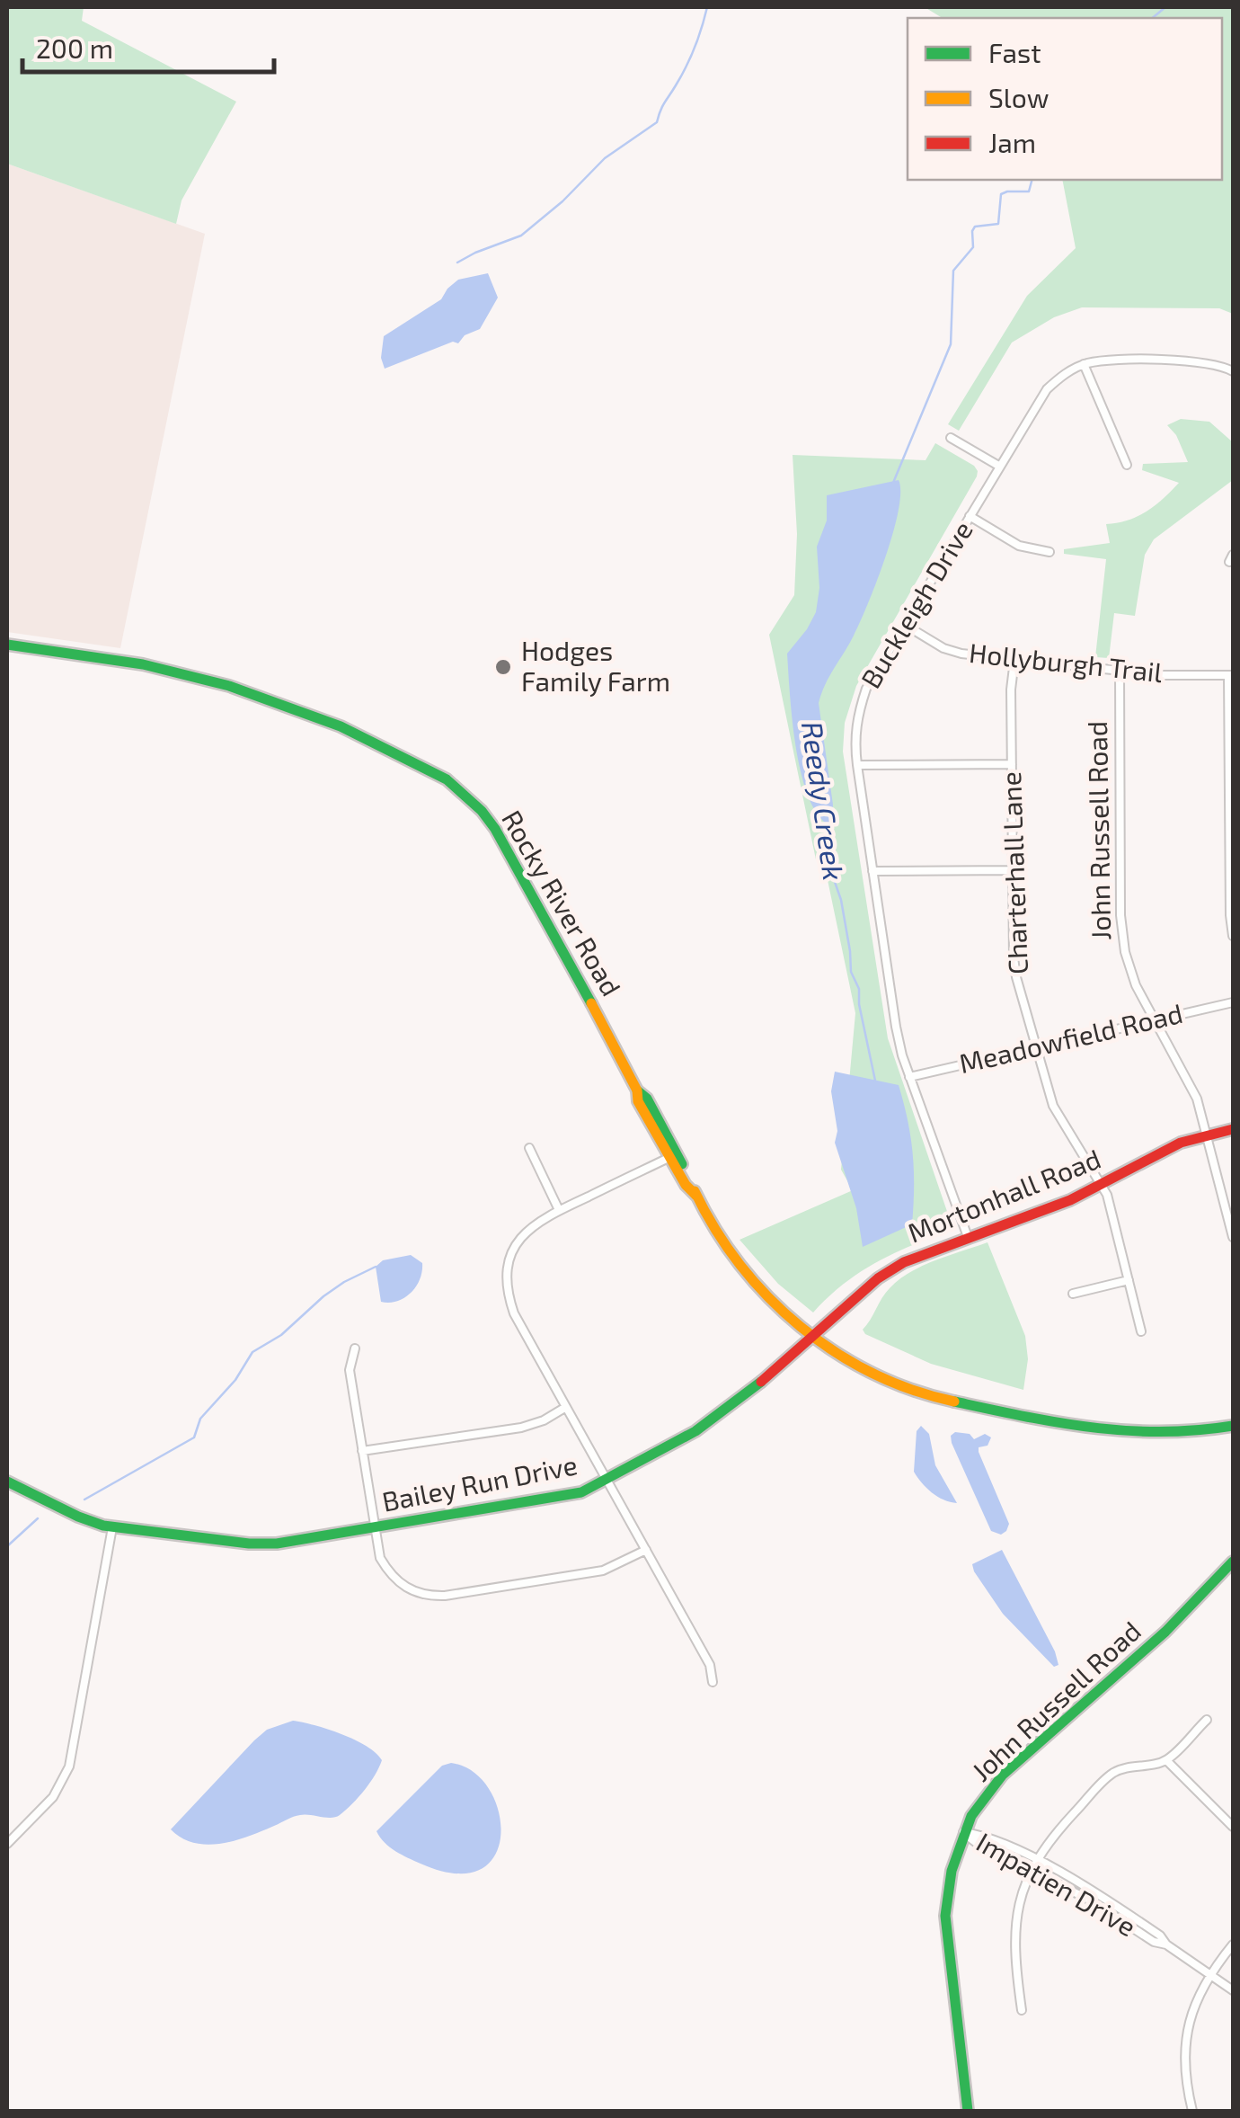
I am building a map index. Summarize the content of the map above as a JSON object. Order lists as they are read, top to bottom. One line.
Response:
{"streets":{"street":["Buckleigh Drive","Hollyburgh Trail","John Russell Road","Charterhall Lane","Rocky River Road","Meadowfield Road","Mortonhall Road","Bailey Run Drive","Impatien Drive"]},"crossings":[["Buckleigh Drive","Hollyburgh Trail"],["Buckleigh Drive","Meadowfield Road"],["Buckleigh Drive","Mortonhall Road"],["Hollyburgh Trail","John Russell Road"],["Hollyburgh Trail","Charterhall Lane"],["John Russell Road","Meadowfield Road"],["John Russell Road","Mortonhall Road"],["John Russell Road","Impatien Drive"],["Charterhall Lane","Meadowfield Road"],["Charterhall Lane","Mortonhall Road"],["Rocky River Road","Mortonhall Road"],["Rocky River Road","Bailey Run Drive"],["Mortonhall Road","Bailey Run Drive"]],"water":["Reedy Creek"],"places":["Hodges Family Farm"],"legend":["Fast","Slow","Jam"],"scale_bar":"200 m"}
